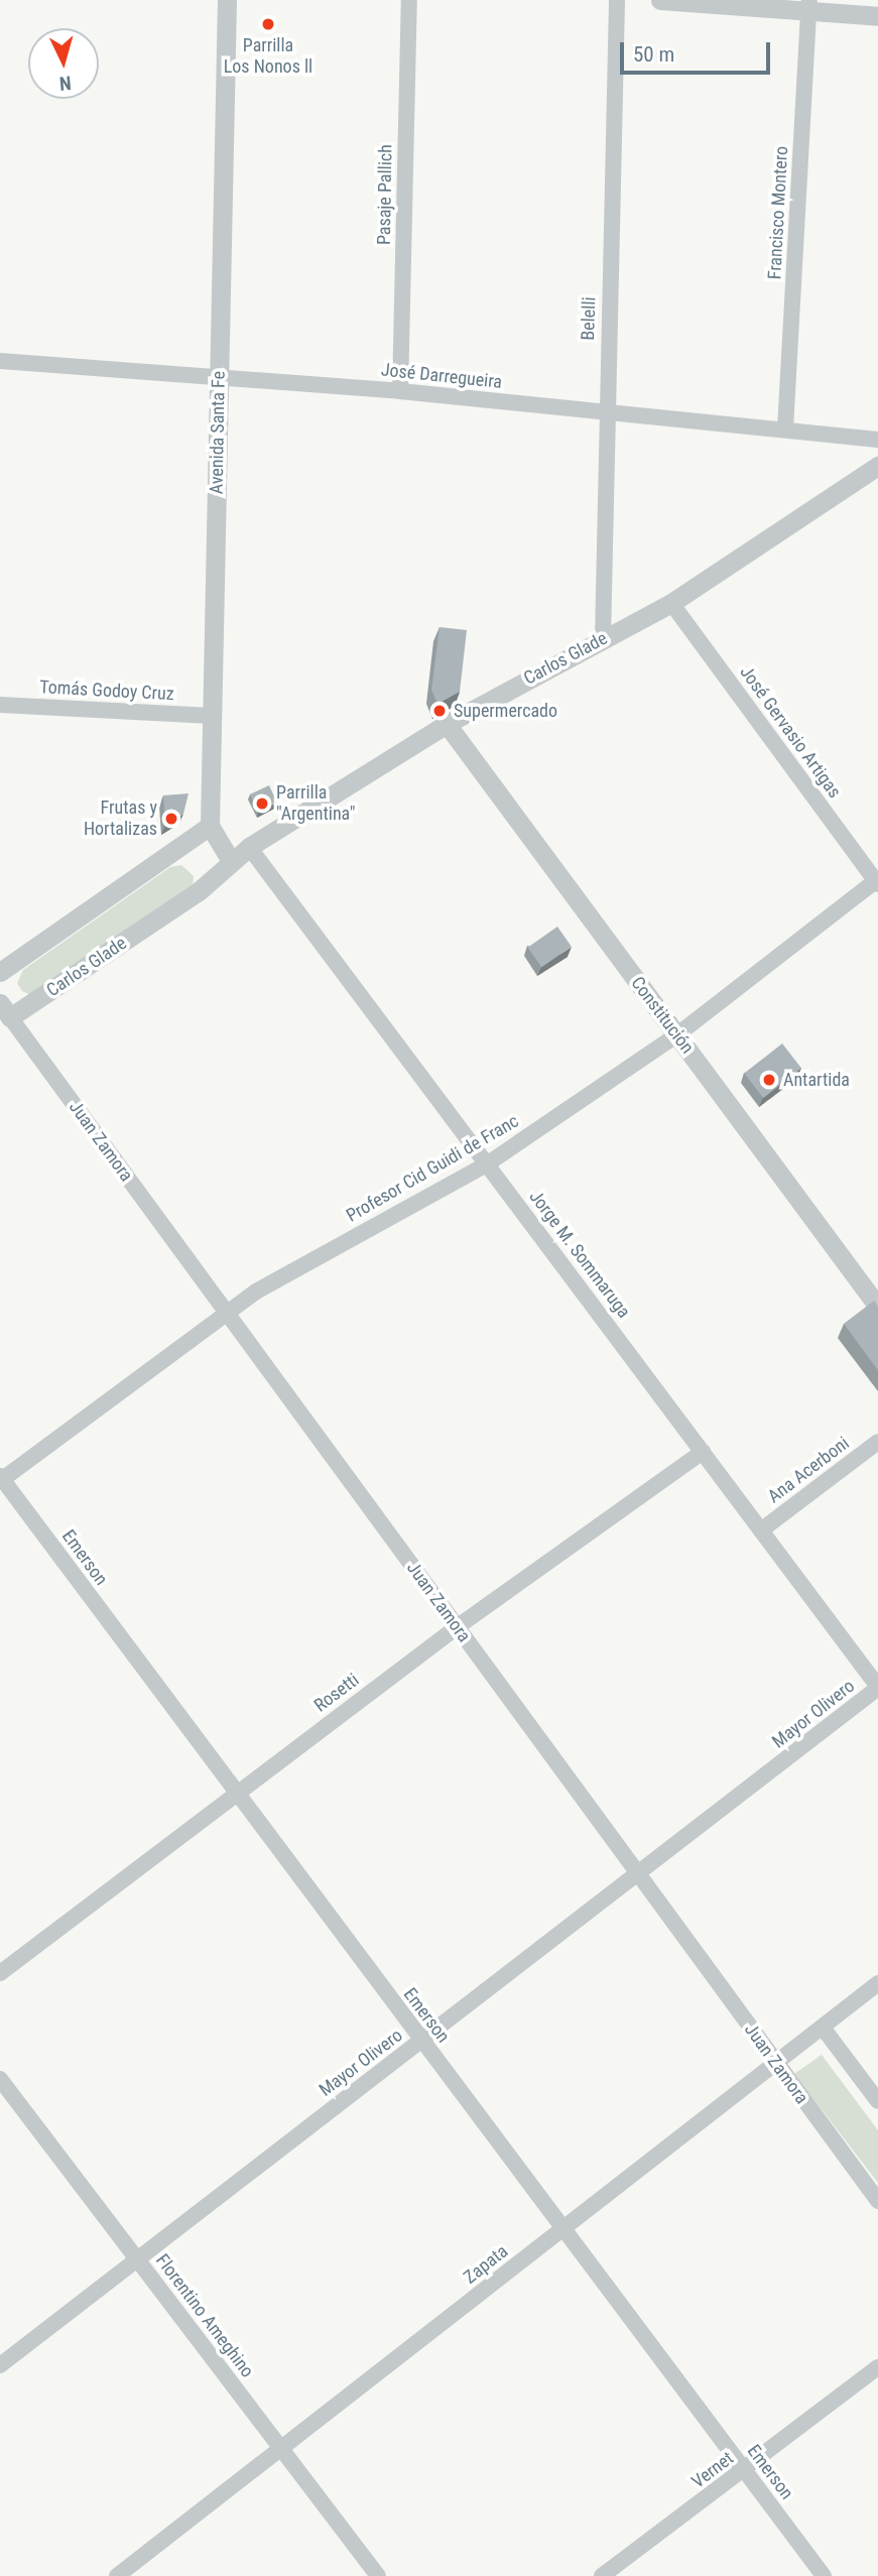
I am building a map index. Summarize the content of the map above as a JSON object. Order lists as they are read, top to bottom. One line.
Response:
{"streets":{"street":["Pasaje Pallich","Francisco Montero","Belelli","José Darregueira","Avenida Santa Fe","Carlos Glade","Tomás Godoy Cruz","José Gervasio Artigas","Constitución","Juan Zamora","Profesor Cid Guidi de Franc","Jorge M. Sommaruga","Ana Acerboni","Emerson","Rosetti","Mayor Olivero","Zapata","Florentino Ameghino","Vernet"]},"crossings":[["Pasaje Pallich","José Darregueira"],["Francisco Montero","José Darregueira"],["Belelli","José Darregueira"],["Belelli","Carlos Glade"],["José Darregueira","Avenida Santa Fe"],["Avenida Santa Fe","Tomás Godoy Cruz"],["Carlos Glade","José Gervasio Artigas"],["Carlos Glade","Constitución"],["Carlos Glade","Juan Zamora"],["Carlos Glade","Jorge M. Sommaruga"],["José Gervasio Artigas","Profesor Cid Guidi de Franc"],["Constitución","Profesor Cid Guidi de Franc"],["Juan Zamora","Profesor Cid Guidi de Franc"],["Juan Zamora","Rosetti"],["Juan Zamora","Mayor Olivero"],["Juan Zamora","Zapata"],["Profesor Cid Guidi de Franc","Jorge M. Sommaruga"],["Profesor Cid Guidi de Franc","Emerson"],["Jorge M. Sommaruga","Ana Acerboni"],["Jorge M. Sommaruga","Rosetti"],["Jorge M. Sommaruga","Mayor Olivero"],["Emerson","Rosetti"],["Emerson","Mayor Olivero"],["Emerson","Zapata"],["Emerson","Vernet"],["Mayor Olivero","Florentino Ameghino"],["Zapata","Florentino Ameghino"]],"places":["Parrilla Los Nonos ll","Supermercado","Parrilla \"Argentina\"","Frutas y Hortalizas","Antartida"],"scale_bar":"50 m","north":"bottom"}
